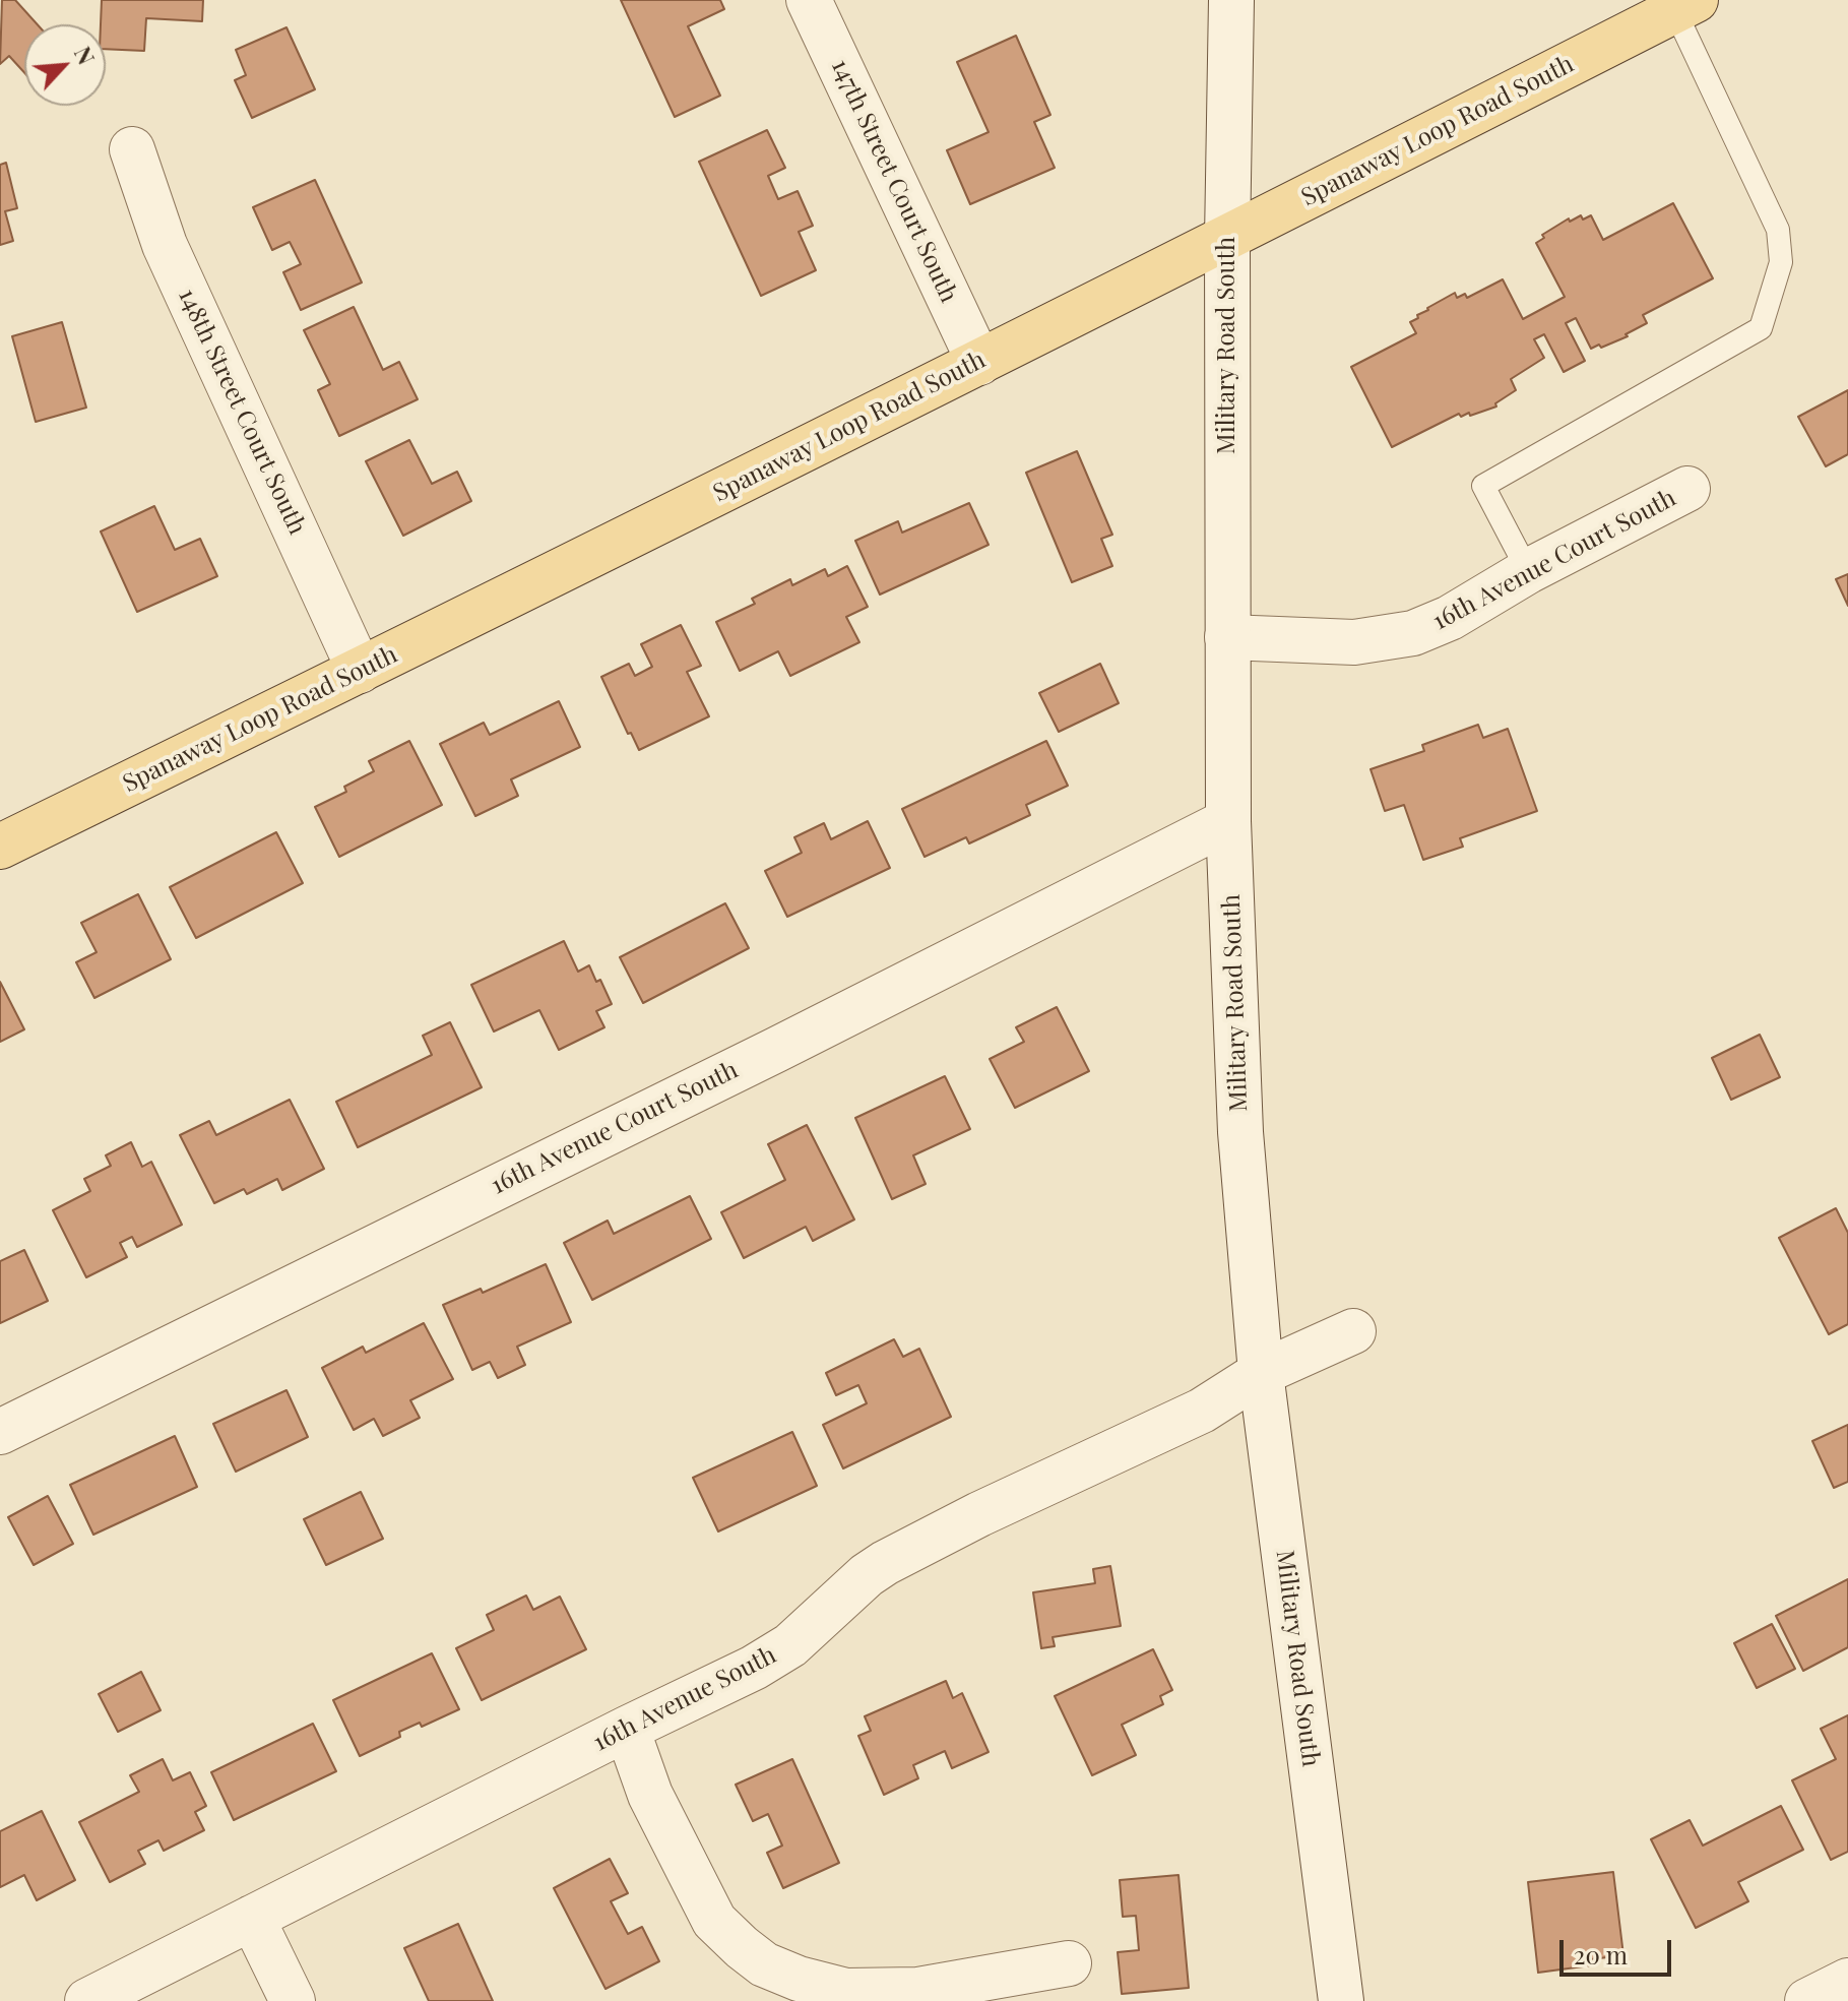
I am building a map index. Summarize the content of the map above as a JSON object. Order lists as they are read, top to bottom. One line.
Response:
{"streets":{"main road":["Spanaway Loop Road South"],"street":["147th Street Court South","Military Road South","148th Street Court South","16th Avenue Court South","16th Avenue South"]},"crossings":[["Spanaway Loop Road South","147th Street Court South"],["Spanaway Loop Road South","Military Road South"],["Spanaway Loop Road South","148th Street Court South"],["Military Road South","16th Avenue Court South"],["Military Road South","16th Avenue South"]],"scale_bar":"20 m","north":"top right"}
